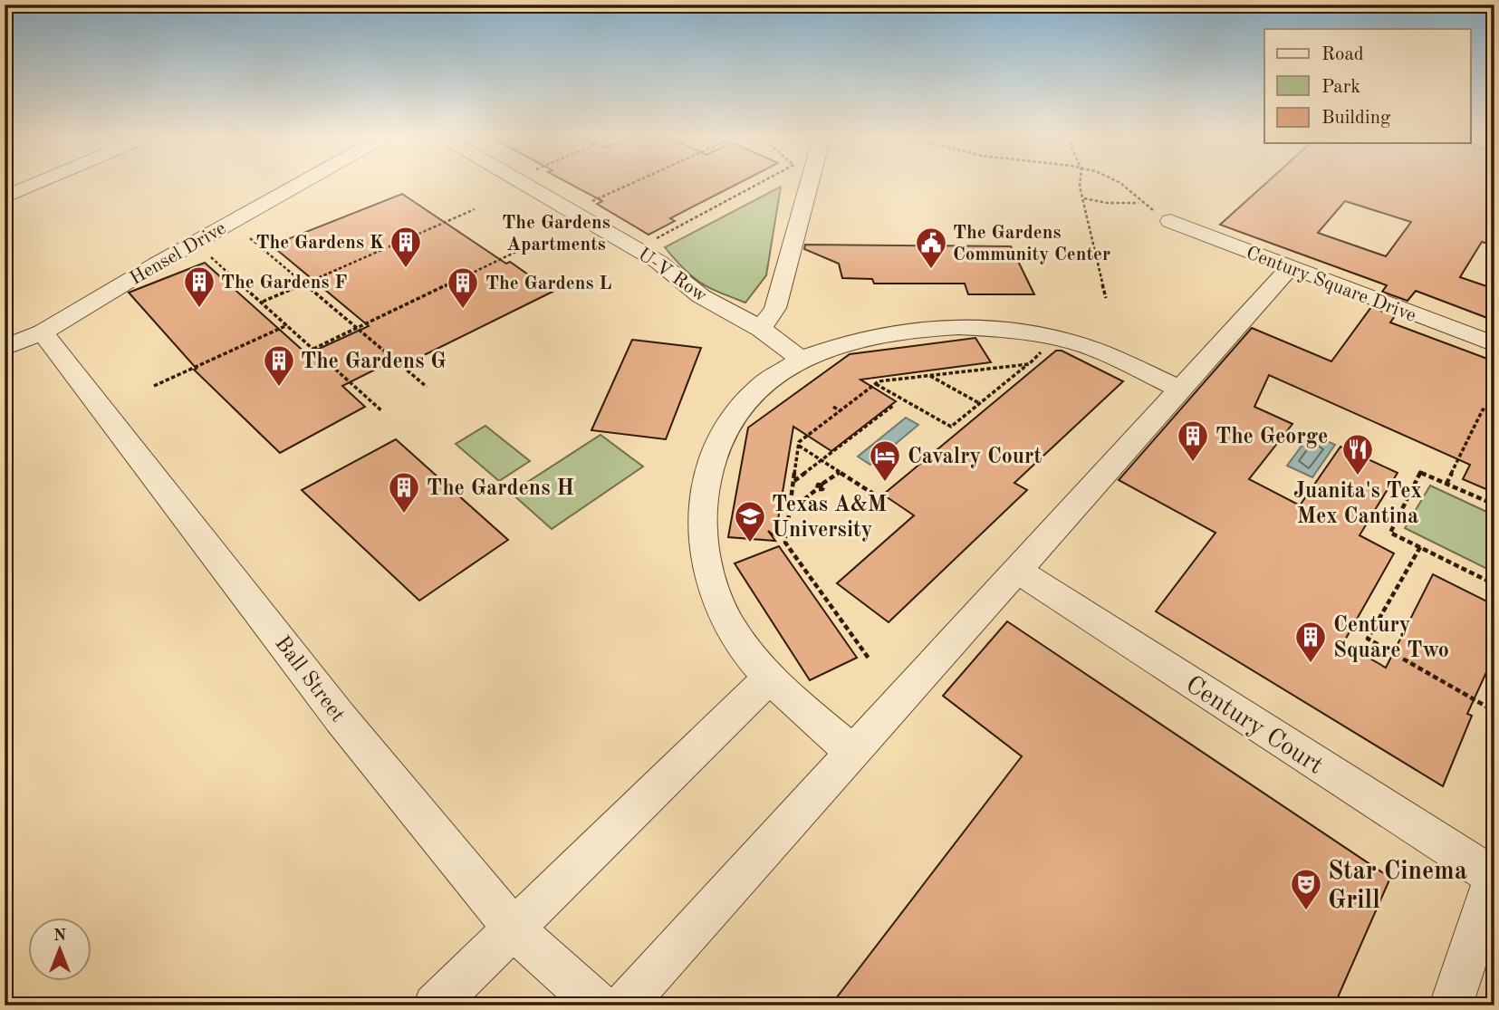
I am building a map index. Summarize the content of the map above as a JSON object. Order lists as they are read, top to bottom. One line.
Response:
{"streets":{"street":["Hensel Drive","U-V Row","Century Square Drive","Ball Street","Century Court"]},"crossings":[["Hensel Drive","Ball Street"]],"districts":["The Gardens Apartments"],"places":{"building":["The Gardens K","The Gardens F","The Gardens L","The Gardens G","The George","The Gardens H","Century Square Two"],"public building":["The Gardens Community Center"],"restaurant":["Juanita's Tex Mex Cantina"],"hotel":["Cavalry Court"],"school or university":["Texas A&M University"],"theatre":["Star Cinema Grill"]},"legend":["Road","Park","Building"],"north":"top"}
